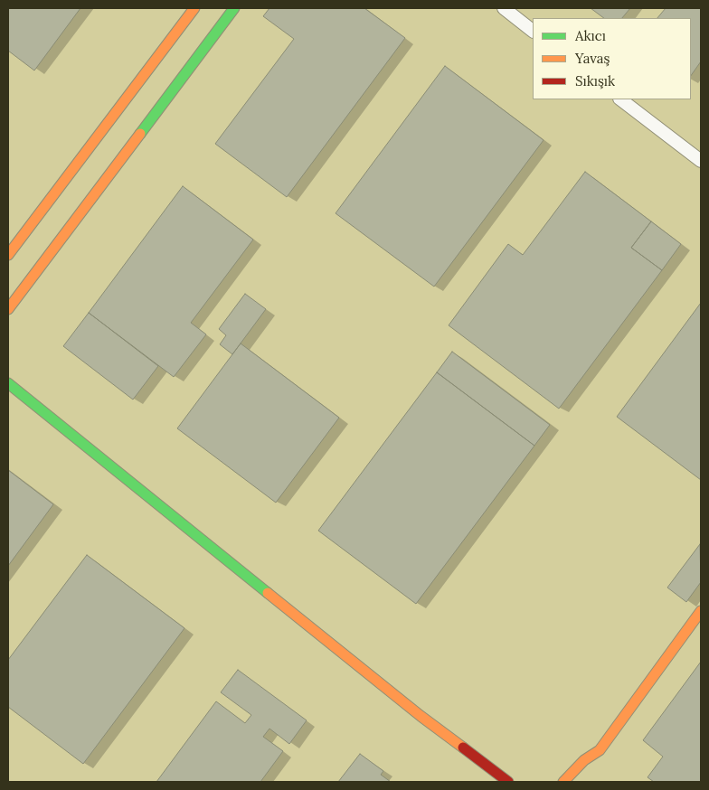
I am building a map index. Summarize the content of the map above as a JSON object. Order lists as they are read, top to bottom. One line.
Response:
{"legend":["Akıcı","Yavaş","Sıkışık"]}
